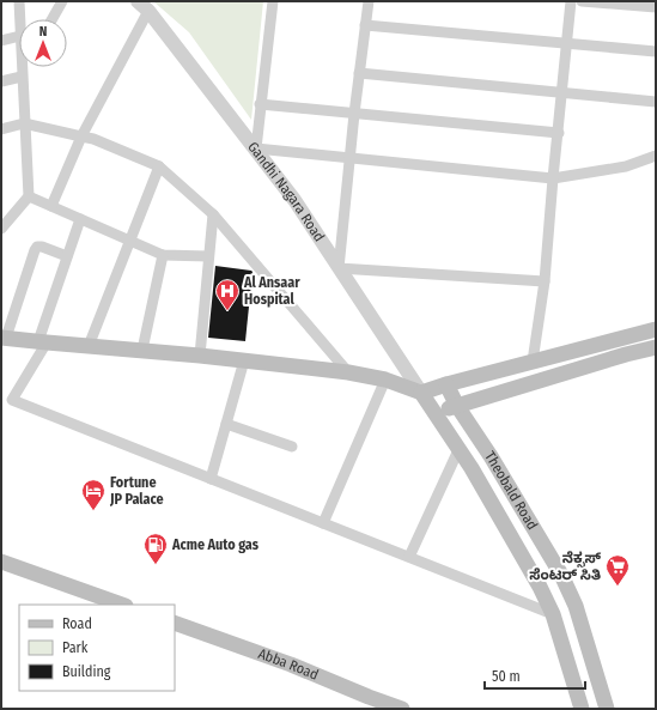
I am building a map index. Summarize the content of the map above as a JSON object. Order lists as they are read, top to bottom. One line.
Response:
{"streets":{"main road":["Theobald Road","Abba Road"],"street":["Gandhi Nagara Road"]},"crossings":[["Gandhi Nagara Road","Theobald Road"]],"places":{"hospital":["Al Ansaar Hospital"],"hotel":["Fortune JP Palace"],"fuel station":["Acme Auto gas"],"supermarket":["ನೆಕ್ಸಸ್ ಸೆಂಟರ್ ಸಿತಿ"]},"legend":["Road","Park","Building"],"scale_bar":"50 m","north":"top"}
